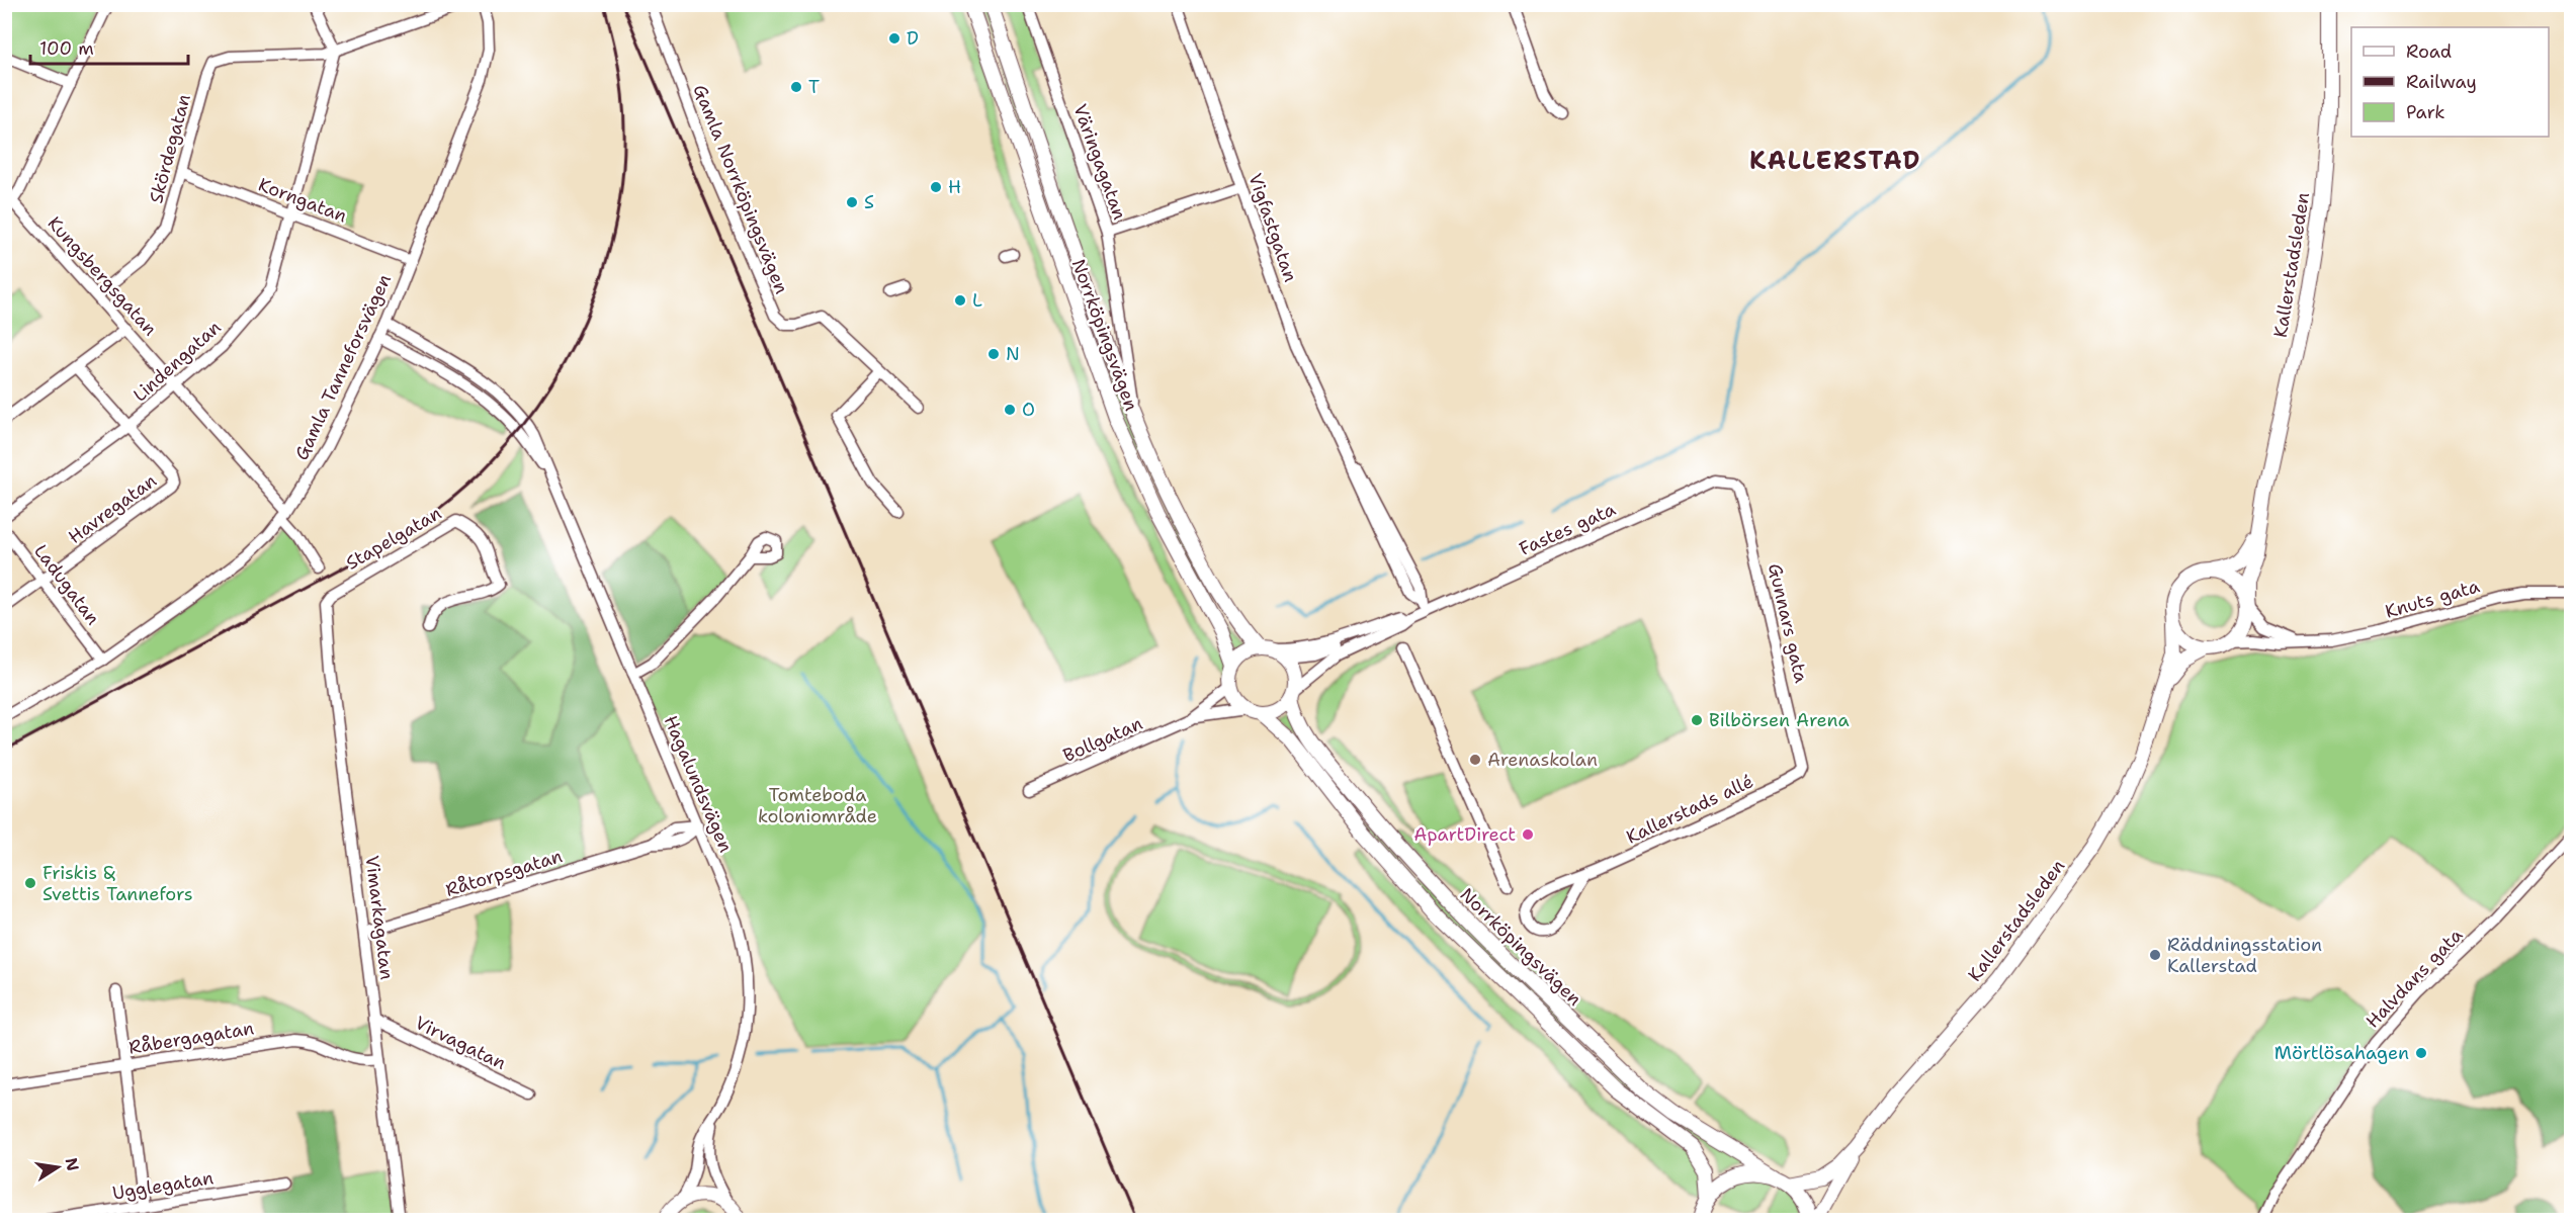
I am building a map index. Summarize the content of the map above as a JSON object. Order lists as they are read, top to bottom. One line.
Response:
{"streets":{"main road":["Kallerstadsleden","Norrköpingsvägen"],"street":["Skördegatan","Väringagatan","Gamla Norrköpingsvägen","Korngatan","Vigfastgatan","Kungsbergsgatan","Lindengatan","Gamla Tanneforsvägen","Havregatan","Fastes gata","Stapelgatan","Ladugatan","Knuts gata","Gunnars gata","Bollgatan","Hagalundsvägen","Kallerstads allé","Råtorpsgatan","Vimarkagatan","Halvdans gata","Råbergagatan","Virvagatan","Ugglegatan"]},"crossings":[["Skördegatan","Korngatan"],["Skördegatan","Kungsbergsgatan"],["Skördegatan","Lindengatan"],["Väringagatan","Vigfastgatan"],["Korngatan","Lindengatan"],["Korngatan","Gamla Tanneforsvägen"],["Vigfastgatan","Fastes gata"],["Kallerstadsleden","Norrköpingsvägen"],["Kallerstadsleden","Knuts gata"],["Kungsbergsgatan","Lindengatan"],["Kungsbergsgatan","Gamla Tanneforsvägen"],["Norrköpingsvägen","Fastes gata"],["Norrköpingsvägen","Bollgatan"],["Lindengatan","Havregatan"],["Gamla Tanneforsvägen","Ladugatan"],["Gamla Tanneforsvägen","Hagalundsvägen"],["Havregatan","Ladugatan"],["Fastes gata","Gunnars gata"],["Fastes gata","Bollgatan"],["Stapelgatan","Vimarkagatan"],["Gunnars gata","Kallerstads allé"],["Hagalundsvägen","Råtorpsgatan"],["Råtorpsgatan","Vimarkagatan"],["Vimarkagatan","Råbergagatan"],["Vimarkagatan","Virvagatan"]],"districts":["KALLERSTAD"],"parks":["Tomteboda koloniområde"],"places":["D","T","H","S","L","N","O","Bilbörsen Arena","Arenaskolan","ApartDirect","Friskis & Svettis Tannefors","Räddningsstation Kallerstad","Mörtlösahagen"],"legend":["Road","Railway","Park"],"scale_bar":"100 m","north":"right"}
